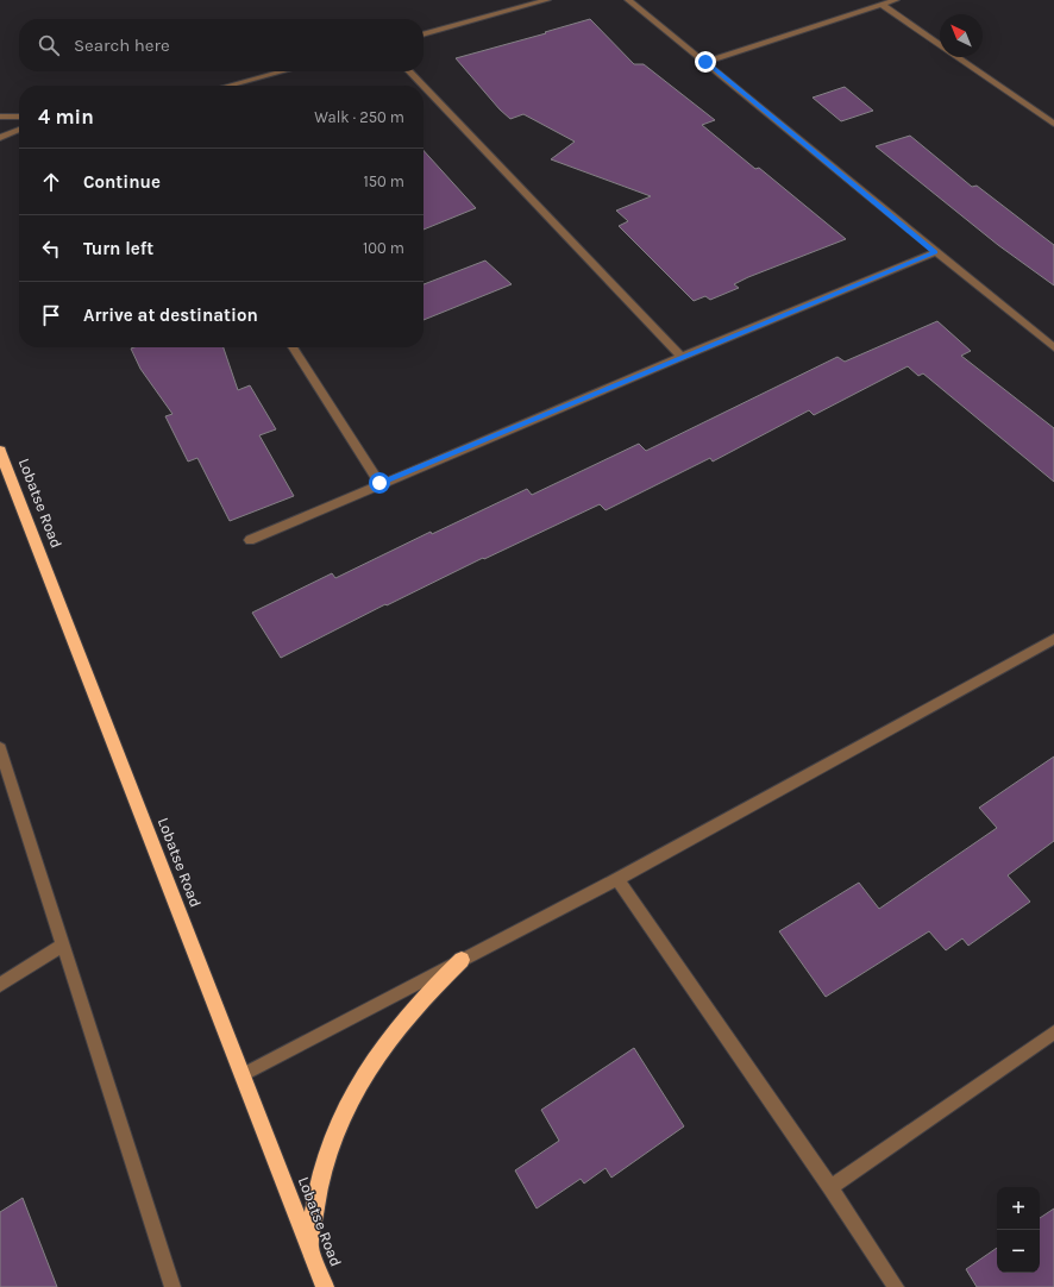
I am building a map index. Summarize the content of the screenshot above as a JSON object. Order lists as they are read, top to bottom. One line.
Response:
{"streets":{"highway":["Lobatse Road"]},"north":"top left","page":{"search":"Search here","heading":["4 min","Walk · 250 m"],"list":[["Continue","150 m"],["Turn left","100 m"],"Arrive at destination"],"map_buttons":["+","−"]}}
